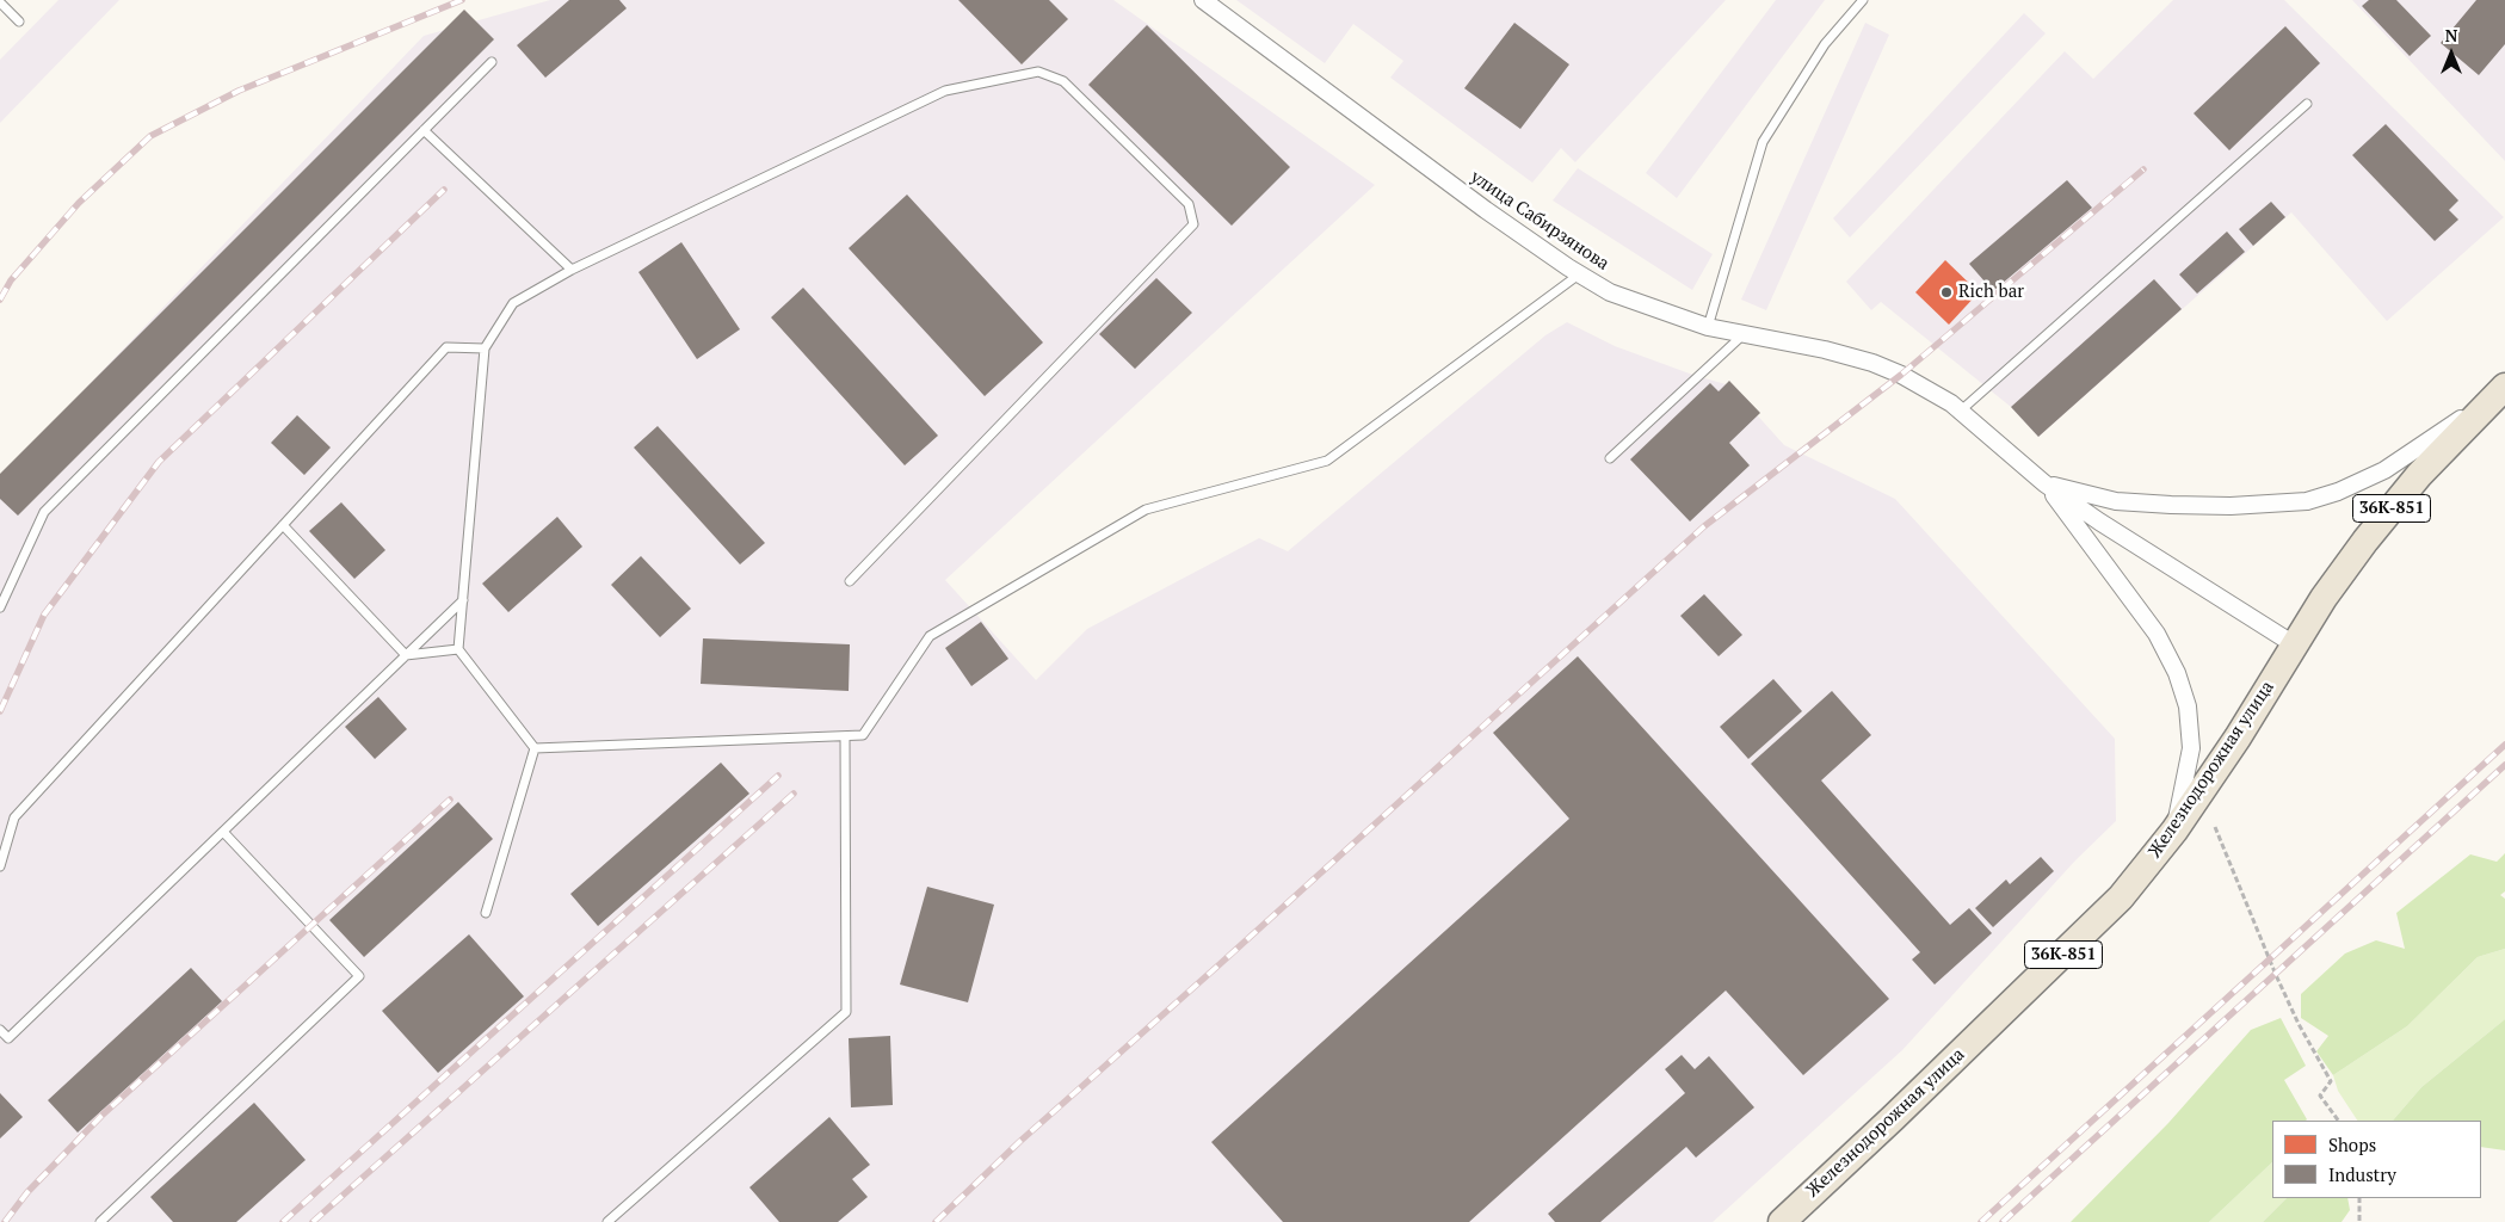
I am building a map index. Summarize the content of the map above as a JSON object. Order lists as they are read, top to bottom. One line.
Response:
{"streets":{"main road":["36К-851","Железнодорожная улица"],"street":["улица Сабирзянова"]},"places":["Rich bar"],"legend":["Shops","Industry"],"north":"top"}
